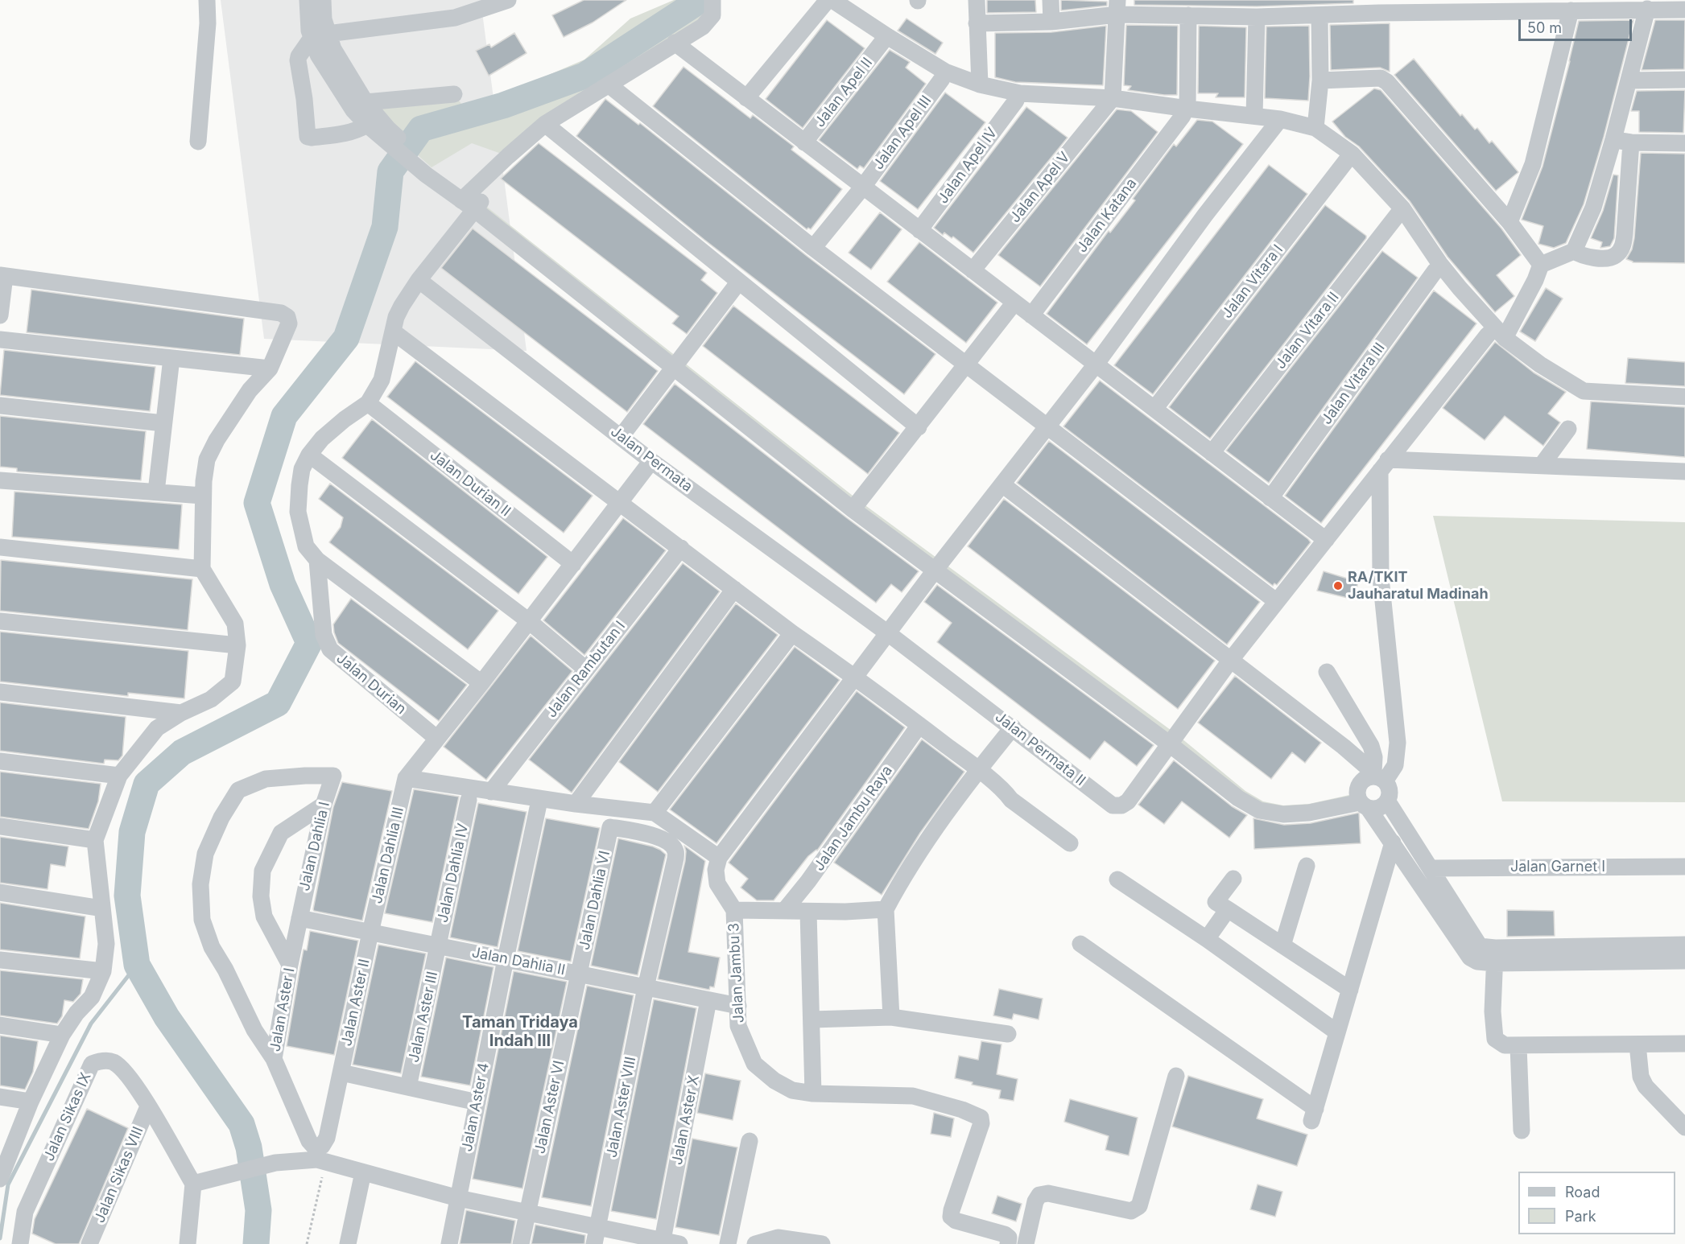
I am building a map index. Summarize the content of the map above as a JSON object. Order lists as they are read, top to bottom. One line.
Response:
{"streets":{"street":["Jalan Apel II","Jalan Apel III","Jalan Apel IV","Jalan Apel V","Jalan Katana","Jalan Vitara I","Jalan Vitara II","Jalan Vitara III","Jalan Permata","Jalan Durian II","Jalan Rambutan I","Jalan Durian","Jalan Permata II","Jalan Jambu Raya","Jalan Dahlia I","Jalan Dahlia III","Jalan Garnet I","Jalan Dahlia IV","Jalan Dahlia VI","Jalan Dahlia II","Jalan Jambu 3","Jalan Aster II","Jalan Aster I","Jalan Aster III","Jalan Aster 4","Jalan Aster VI","Jalan Aster VIII","Jalan Sikas IX","Jalan Aster X","Jalan Sikas VIII"]},"crossings":[["Jalan Permata","Jalan Permata II"],["Jalan Dahlia I","Jalan Dahlia II"],["Jalan Dahlia I","Jalan Aster I"],["Jalan Dahlia III","Jalan Dahlia II"],["Jalan Dahlia III","Jalan Aster II"],["Jalan Dahlia IV","Jalan Dahlia II"],["Jalan Dahlia IV","Jalan Aster III"],["Jalan Dahlia VI","Jalan Dahlia II"],["Jalan Dahlia VI","Jalan Aster VI"],["Jalan Dahlia VI","Jalan Aster VIII"],["Jalan Dahlia II","Jalan Jambu 3"],["Jalan Dahlia II","Jalan Aster II"],["Jalan Dahlia II","Jalan Aster I"],["Jalan Dahlia II","Jalan Aster III"],["Jalan Dahlia II","Jalan Aster 4"],["Jalan Dahlia II","Jalan Aster VI"],["Jalan Dahlia II","Jalan Aster VIII"],["Jalan Dahlia II","Jalan Aster X"],["Jalan Aster II","Jalan Aster I"],["Jalan Sikas IX","Jalan Sikas VIII"]],"districts":["Taman Tridaya Indah III"],"places":["RA/TKIT Jauharatul Madinah"],"legend":["Road","Park"],"scale_bar":"50 m"}
